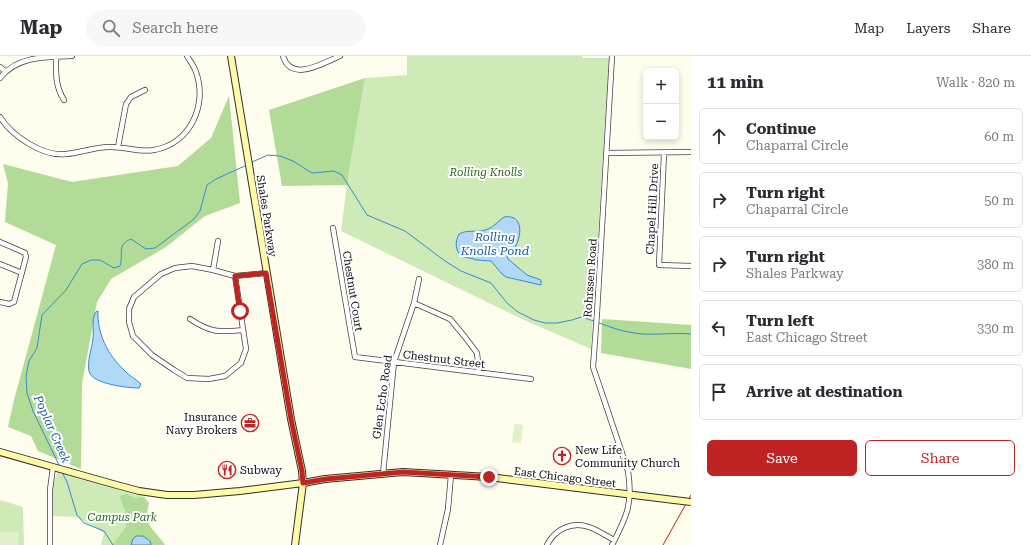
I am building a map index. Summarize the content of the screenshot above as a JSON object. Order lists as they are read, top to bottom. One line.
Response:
{"streets":{"main road":["Shales Parkway","East Chicago Street"],"street":["Chapel Hill Drive","Rohrssen Road","Chestnut Court","Chestnut Street","Glen Echo Road"]},"crossings":[["Shales Parkway","East Chicago Street"],["Rohrssen Road","East Chicago Street"],["Chestnut Court","Chestnut Street"],["Chestnut Street","Glen Echo Road"],["Glen Echo Road","East Chicago Street"]],"water":["Rolling Knolls Pond","Poplar Creek"],"parks":["Rolling Knolls","Campus Park"],"places":{"office":["Insurance Navy Brokers"],"church":["New Life Community Church"],"restaurant":["Subway"]},"page":{"header":"Map","search":"Search here","nav":["Map","Layers","Share"],"heading":["11 min","Walk · 820 m"],"map_buttons":["+","−"],"list":[["Continue","Chaparral Circle","60 m"],["Turn right","Chaparral Circle","50 m"],["Turn right","Shales Parkway","380 m"],["Turn left","East Chicago Street","330 m"],"Arrive at destination"],"buttons":["Save","Share"]}}
